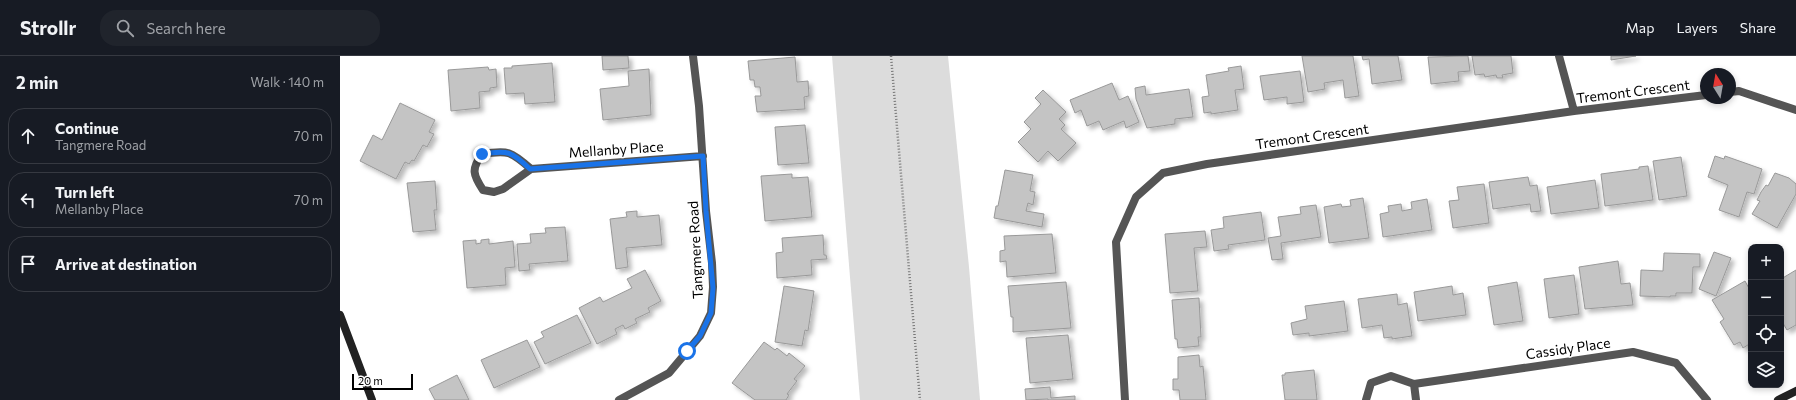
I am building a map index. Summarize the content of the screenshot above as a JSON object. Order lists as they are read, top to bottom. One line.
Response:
{"streets":{"street":["Tremont Crescent","Mellanby Place","Tangmere Road","Cassidy Place"]},"crossings":[["Mellanby Place","Tangmere Road"]],"scale_bar":"20 m","north":"top","page":{"header":"Strollr","search":"Search here","nav":["Map","Layers","Share"],"heading":["2 min","Walk · 140 m"],"list":[["Continue","Tangmere Road","70 m"],["Turn left","Mellanby Place","70 m"],"Arrive at destination"],"map_buttons":["+","−"],"scale":"20 m"}}
